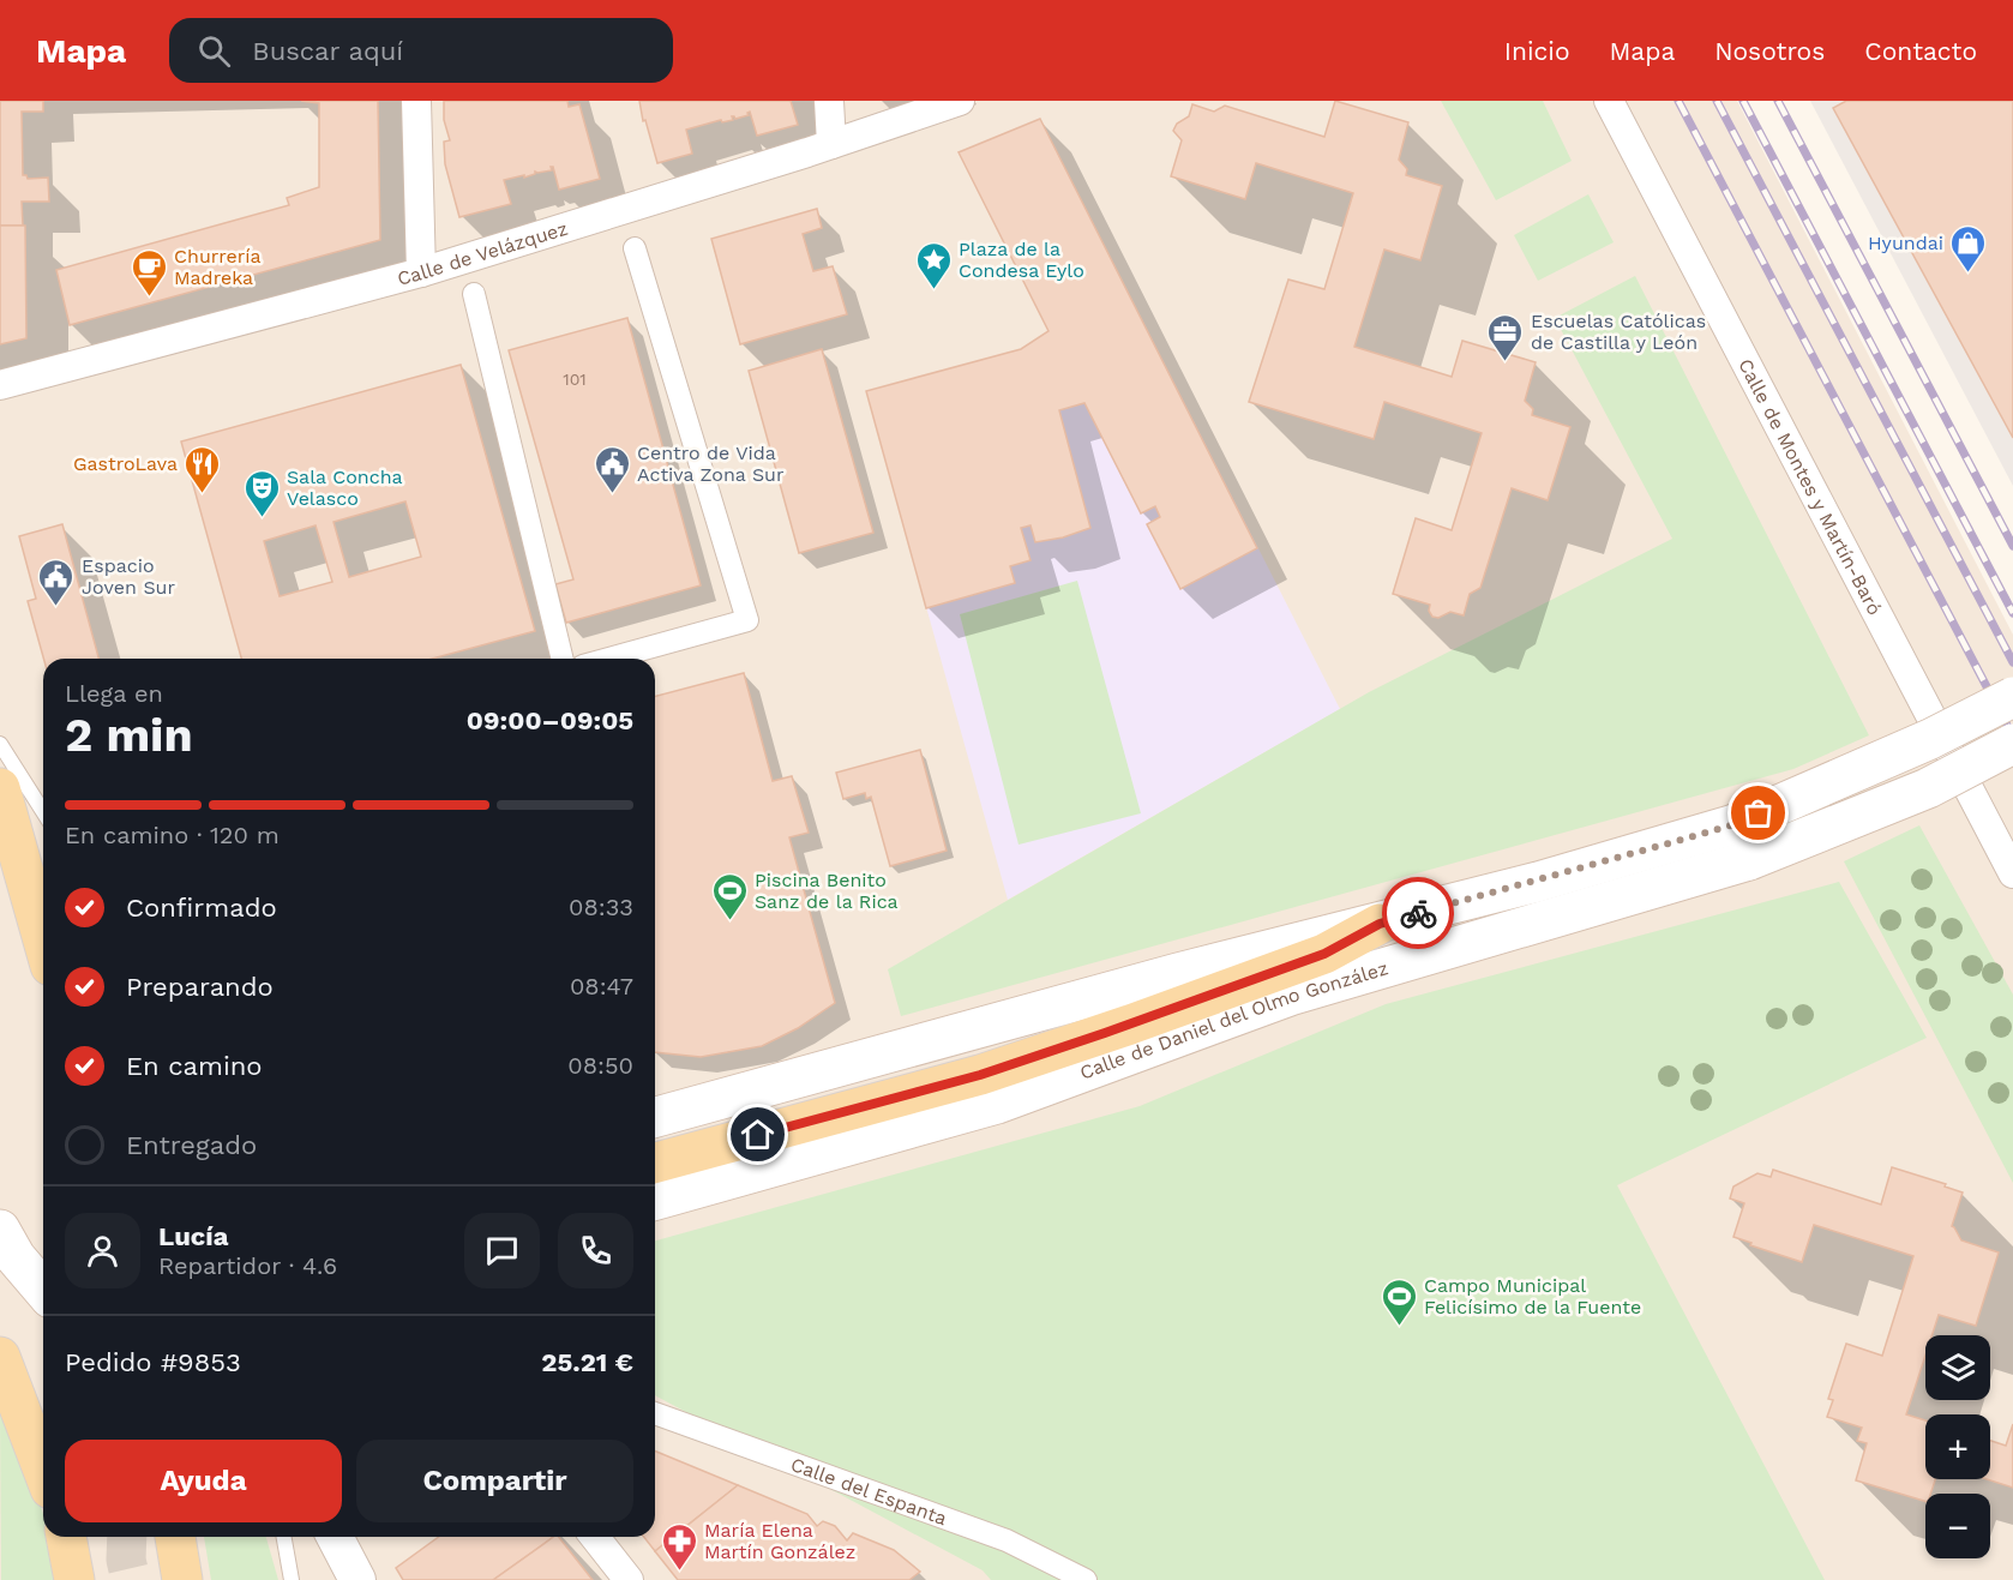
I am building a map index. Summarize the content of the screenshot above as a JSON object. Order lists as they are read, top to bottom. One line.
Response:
{"streets":{"main road":["Calle de Daniel del Olmo González"],"street":["Calle de Velázquez","Calle de Montes y Martín-Baró","Calle del Espanta"]},"places":{"shop":["Hyundai"],"place":["Plaza de la Condesa Eylo"],"cafe":["Churrería Madreka"],"office":["Escuelas Católicas de Castilla y León"],"restaurant":["GastroLava"],"public building":["Centro de Vida Activa Zona Sur","Espacio Joven Sur"],"theatre":["Sala Concha Velasco"],"sports":["Piscina Benito Sanz de la Rica","Campo Municipal Felicísimo de la Fuente"],"pharmacy":["María Elena Martín González"]},"house_numbers":["101"],"page":{"header":"Mapa","search":"Buscar aquí","nav":["Inicio","Mapa","Nosotros","Contacto"],"heading":["2 min","Llega en","09:00–09:05"],"panel":["Lucía","Repartidor · 4.6","Pedido #9853","25.21 €"],"bar":"En camino · 120 m","list":[["Confirmado","08:33"],["Preparando","08:47"],["En camino","08:50"],"Entregado"],"map_buttons":["+","−"],"buttons":["Ayuda","Compartir"]}}
